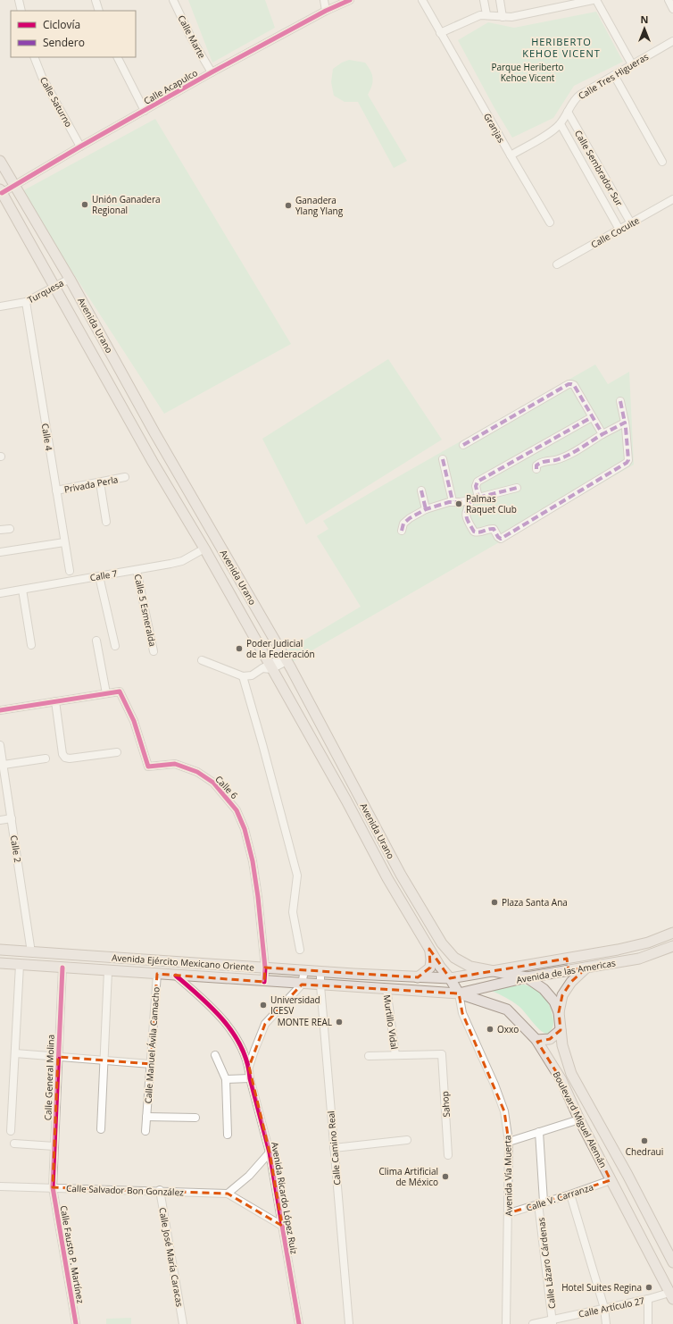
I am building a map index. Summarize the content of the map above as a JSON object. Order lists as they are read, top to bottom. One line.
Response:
{"streets":{"main road":["Avenida Urano","Avenida Ejército Mexicano Oriente","Avenida de las Americas","Boulevard Miguel Alemán"],"street":["Calle Marte","Calle Tres Higueras","Calle Acapulco","Calle Saturno","Granjas","Calle Sembrador Sur","Calle Cocuite","Turquesa","Calle 4","Privada Perla","Calle 7","Calle 5 Esmeralda","Calle 6","Calle 2","Murtillo Vidal","Calle Manuel Ávila Camacho","Calle General Molina","Sahop","Calle Camino Real","Avenida Vía Muerta","Calle Salvador Bon González","Calle V. Carranza","Avenida Ricardo López Ruiz","Calle Fausto P. Martínez","Calle José María Caracas","Calle Lázaro Cárdenas","Calle Artículo 27"]},"crossings":[["Calle Marte","Calle Acapulco"],["Calle Tres Higueras","Granjas"],["Calle Tres Higueras","Calle Sembrador Sur"],["Calle Acapulco","Calle Saturno"],["Calle Acapulco","Avenida Urano"],["Calle Sembrador Sur","Calle Cocuite"],["Turquesa","Avenida Urano"],["Turquesa","Calle 4"],["Avenida Urano","Calle 7"],["Avenida Urano","Avenida Ejército Mexicano Oriente"],["Avenida Urano","Avenida de las Americas"],["Avenida Urano","Boulevard Miguel Alemán"],["Calle 4","Privada Perla"],["Calle 7","Calle 5 Esmeralda"],["Calle 6","Avenida Ejército Mexicano Oriente"],["Calle 2","Avenida Ejército Mexicano Oriente"],["Avenida Ejército Mexicano Oriente","Avenida de las Americas"],["Avenida Ejército Mexicano Oriente","Murtillo Vidal"],["Avenida Ejército Mexicano Oriente","Calle Manuel Ávila Camacho"],["Avenida Ejército Mexicano Oriente","Calle General Molina"],["Avenida Ejército Mexicano Oriente","Boulevard Miguel Alemán"],["Avenida Ejército Mexicano Oriente","Calle Camino Real"],["Avenida Ejército Mexicano Oriente","Avenida Vía Muerta"],["Avenida Ejército Mexicano Oriente","Avenida Ricardo López Ruiz"],["Avenida de las Americas","Boulevard Miguel Alemán"],["Avenida de las Americas","Avenida Vía Muerta"],["Murtillo Vidal","Sahop"],["Calle General Molina","Calle Salvador Bon González"],["Calle General Molina","Calle Fausto P. Martínez"],["Boulevard Miguel Alemán","Avenida Vía Muerta"],["Boulevard Miguel Alemán","Calle V. Carranza"],["Boulevard Miguel Alemán","Calle Artículo 27"],["Avenida Vía Muerta","Calle V. Carranza"],["Calle Salvador Bon González","Avenida Ricardo López Ruiz"],["Calle Salvador Bon González","Calle Fausto P. Martínez"],["Calle Salvador Bon González","Calle José María Caracas"],["Calle V. Carranza","Calle Lázaro Cárdenas"],["Calle Lázaro Cárdenas","Calle Artículo 27"]],"districts":["HERIBERTO KEHOE VICENT"],"parks":["Parque Heriberto Kehoe Vicent"],"places":["Unión Ganadera Regional","Ganadera Ylang Ylang","Palmas Raquet Club","Poder Judicial de la Federación","Plaza Santa Ana","Universidad ICESV","MONTE REAL","Oxxo","Chedraui","Clima Artificial de México","Hotel Suites Regina"],"legend":["Ciclovía","Sendero"],"north":"top"}
